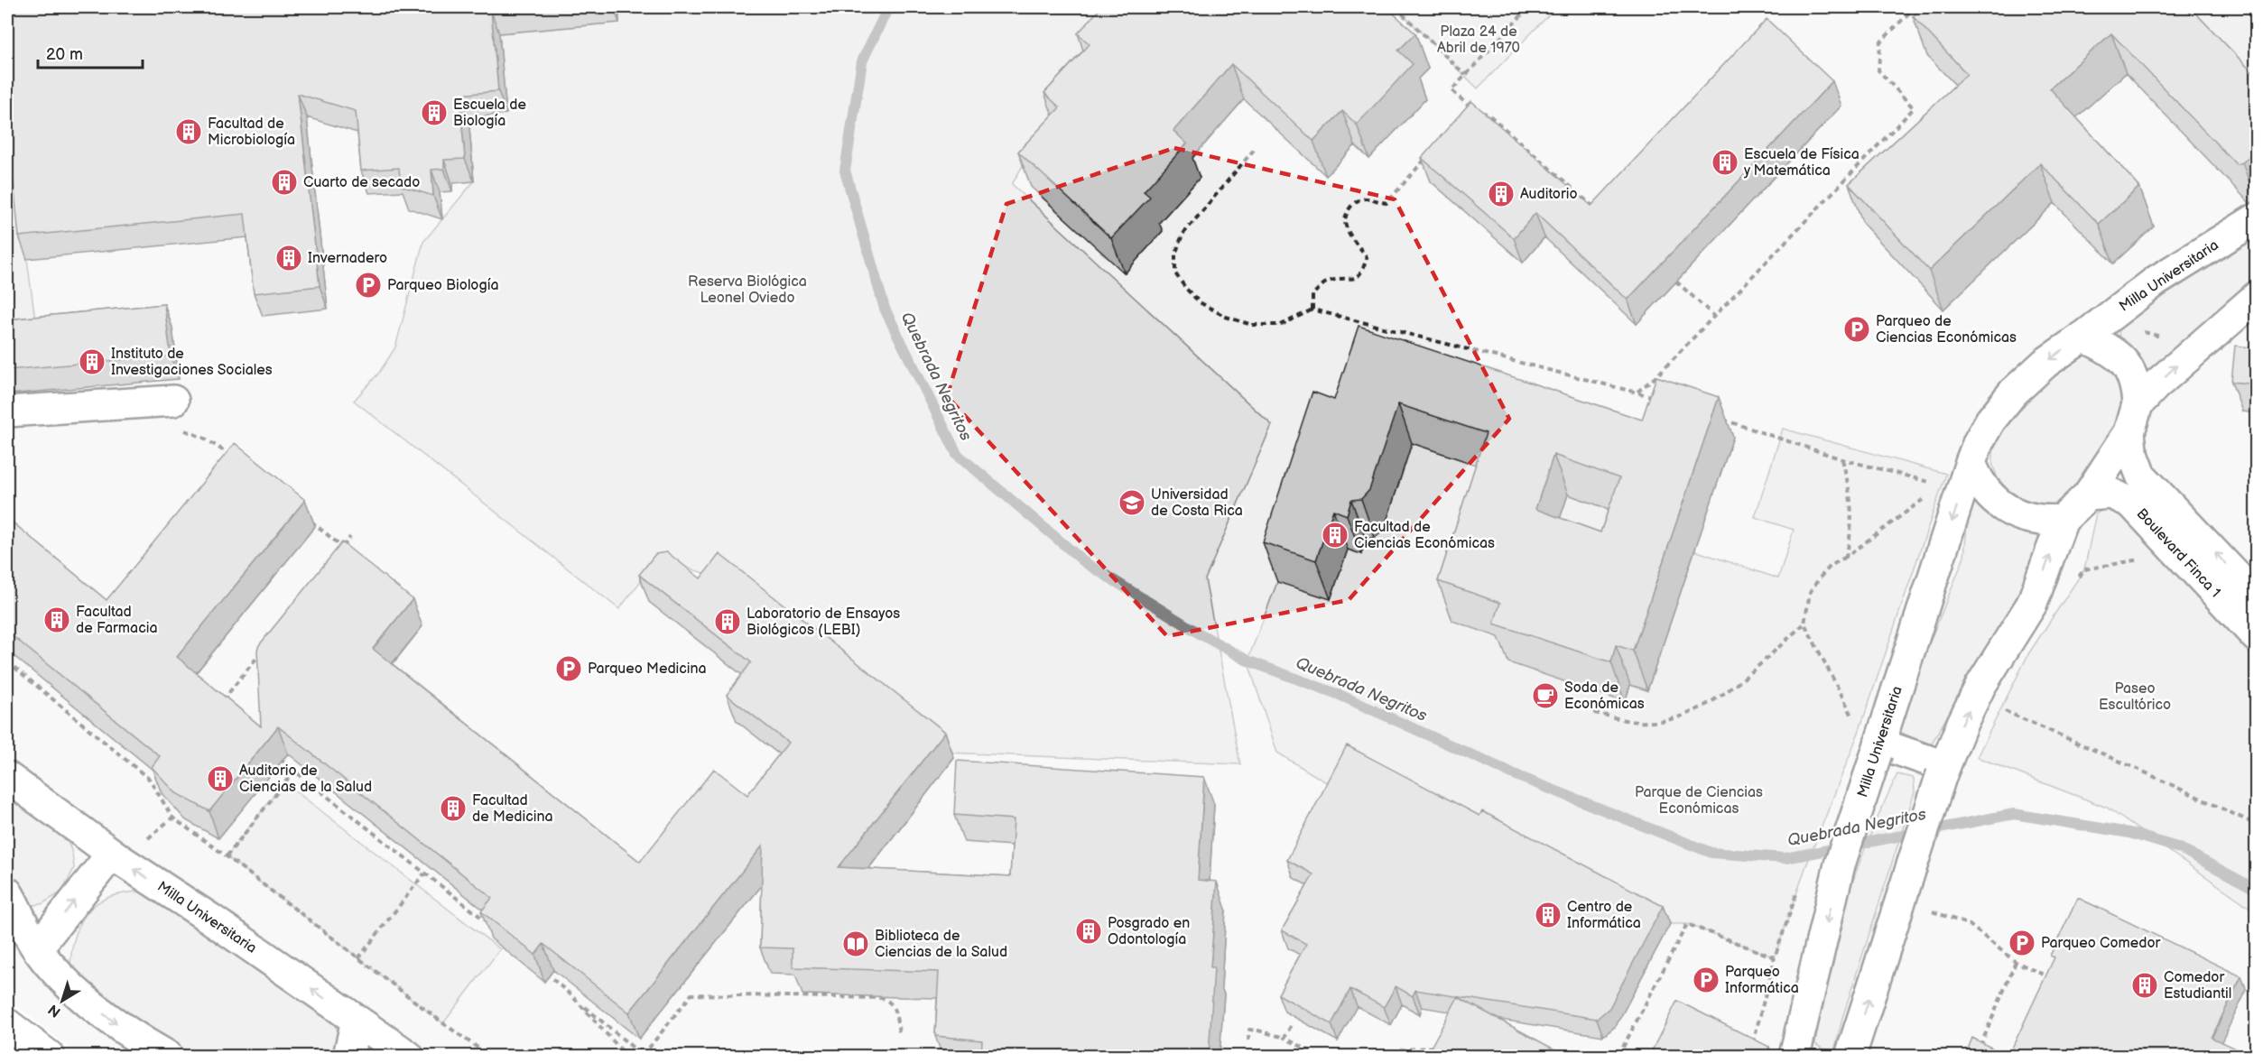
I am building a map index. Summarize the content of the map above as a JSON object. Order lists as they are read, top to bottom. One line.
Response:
{"streets":{"street":["Milla Universitaria","Boulevard Finca 1"]},"crossings":[["Milla Universitaria","Boulevard Finca 1"]],"water":["Quebrada Negritos"],"parks":["Plaza 24 de Abril de 1970","Reserva Biológica Leonel Oviedo","Paseo Escultórico","Parque de Ciencias Económicas"],"places":{"building":["Escuela de Biología","Facultad de Microbiología","Escuela de Física y Matemática","Cuarto de secado","Auditorio","Invernadero","Instituto de Investigaciones Sociales","Facultad de Ciencias Económicas","Facultad de Farmacia","Laboratorio de Ensayos Biológicos (LEBI)","Auditorio de Ciencias de la Salud","Facultad de Medicina","Centro de Informática","Posgrado en Odontología","Comedor Estudiantil"],"parking":["Parqueo Biología","Parqueo de Ciencias Económicas","Parqueo Medicina","Parqueo Comedor","Parqueo Informática"],"school or university":["Universidad de Costa Rica"],"cafe":["Soda de Económicas"],"library":["Biblioteca de Ciencias de la Salud"]},"scale_bar":"20 m","north":"bottom left"}
